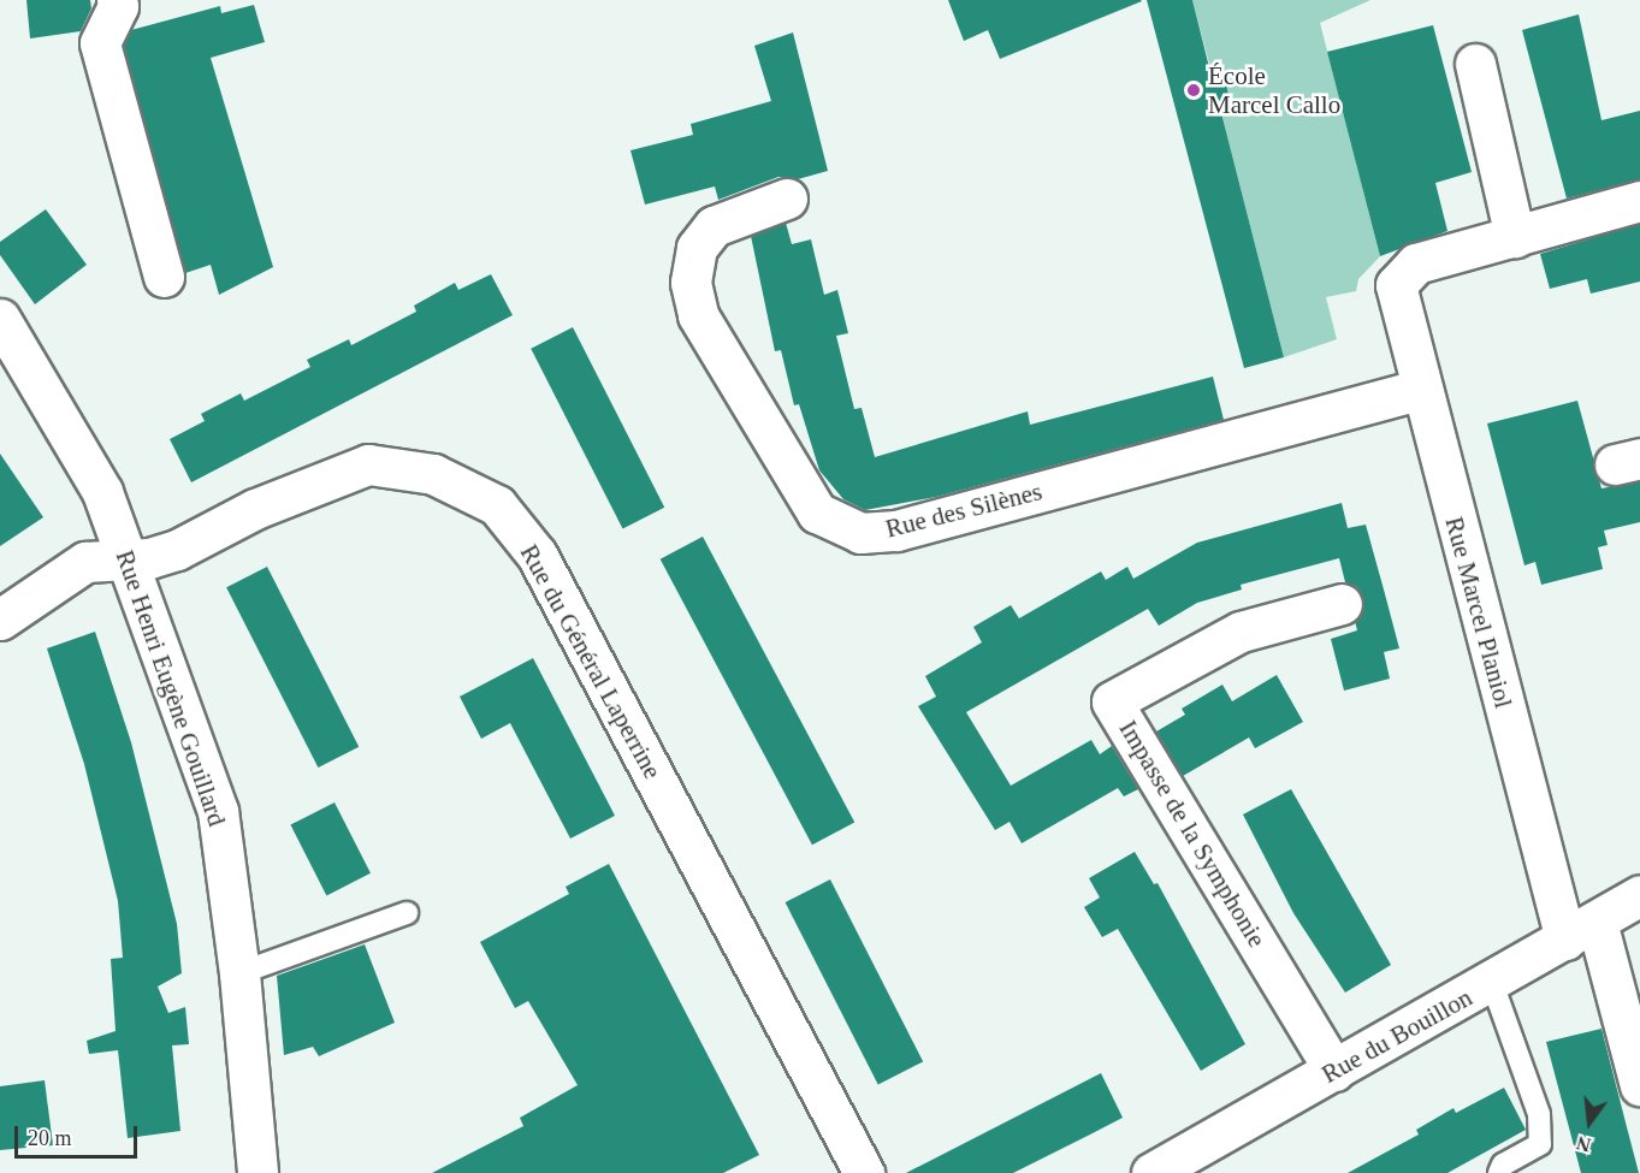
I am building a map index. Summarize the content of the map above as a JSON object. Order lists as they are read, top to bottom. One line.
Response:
{"streets":{"street":["Rue des Silènes","Rue Marcel Planiol","Rue du Général Laperrine","Rue Henri Eugène Gouillard","Impasse de la Symphonie","Rue du Bouillon"]},"crossings":[["Rue des Silènes","Rue Marcel Planiol"],["Rue Marcel Planiol","Rue du Bouillon"],["Rue du Général Laperrine","Rue Henri Eugène Gouillard"],["Impasse de la Symphonie","Rue du Bouillon"]],"places":["École Marcel Callo"],"scale_bar":"20 m","north":"bottom"}
